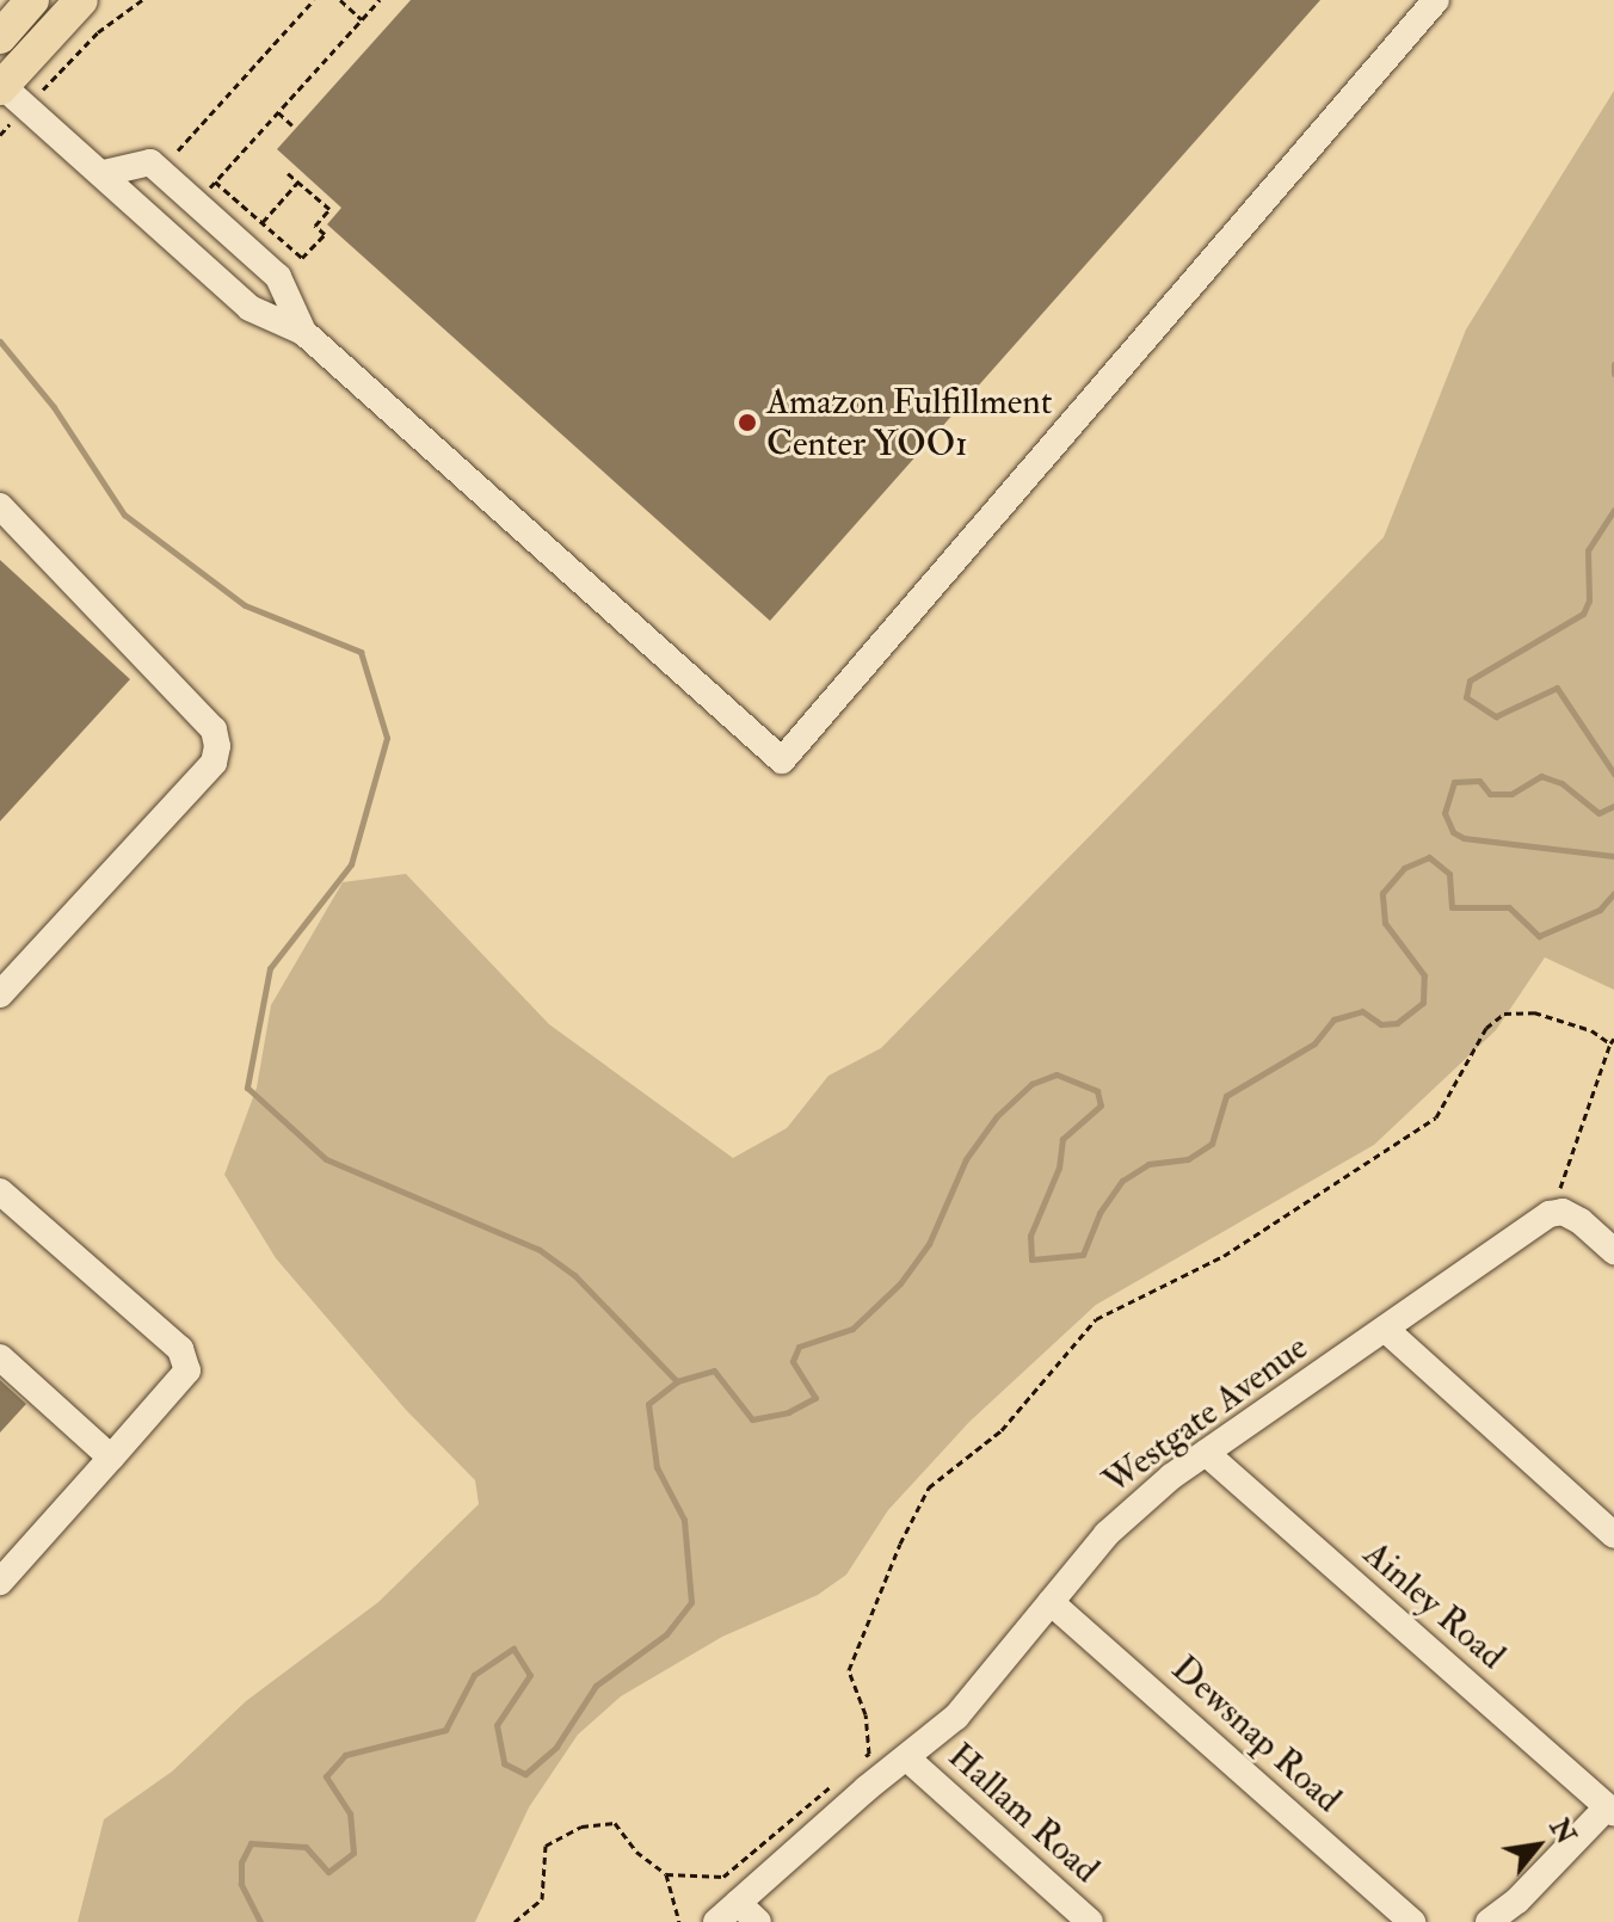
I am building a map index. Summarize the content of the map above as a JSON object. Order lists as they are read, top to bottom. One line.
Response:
{"streets":{"street":["Westgate Avenue","Ainley Road","Dewsnap Road","Hallam Road"]},"crossings":[["Westgate Avenue","Ainley Road"],["Westgate Avenue","Dewsnap Road"],["Westgate Avenue","Hallam Road"]],"places":["Amazon Fulfillment Center YOO1"],"north":"top right"}
